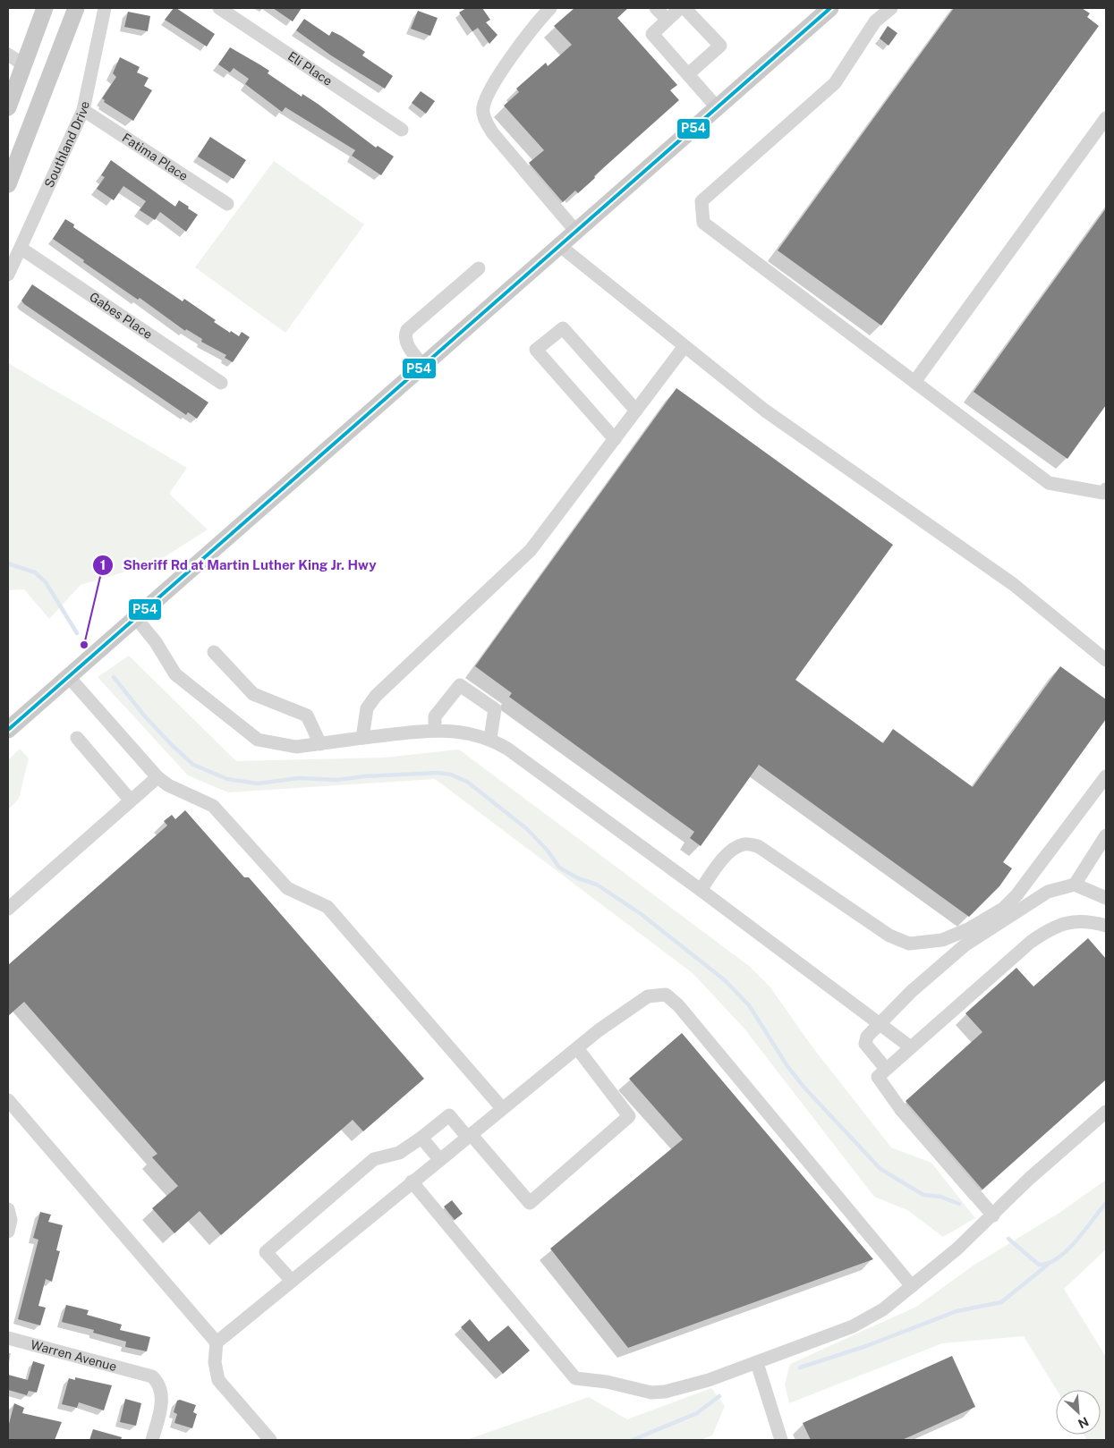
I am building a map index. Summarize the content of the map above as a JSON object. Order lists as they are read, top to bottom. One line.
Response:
{"streets":{"street":["Eli Place","Southland Drive","Fatima Place","Gabes Place","Warren Avenue"]},"crossings":[["Southland Drive","Fatima Place"],["Southland Drive","Gabes Place"]],"places":["Sheriff Rd at Martin Luther King Jr. Hwy"],"lines":["transit line P54"],"north":"bottom right"}
